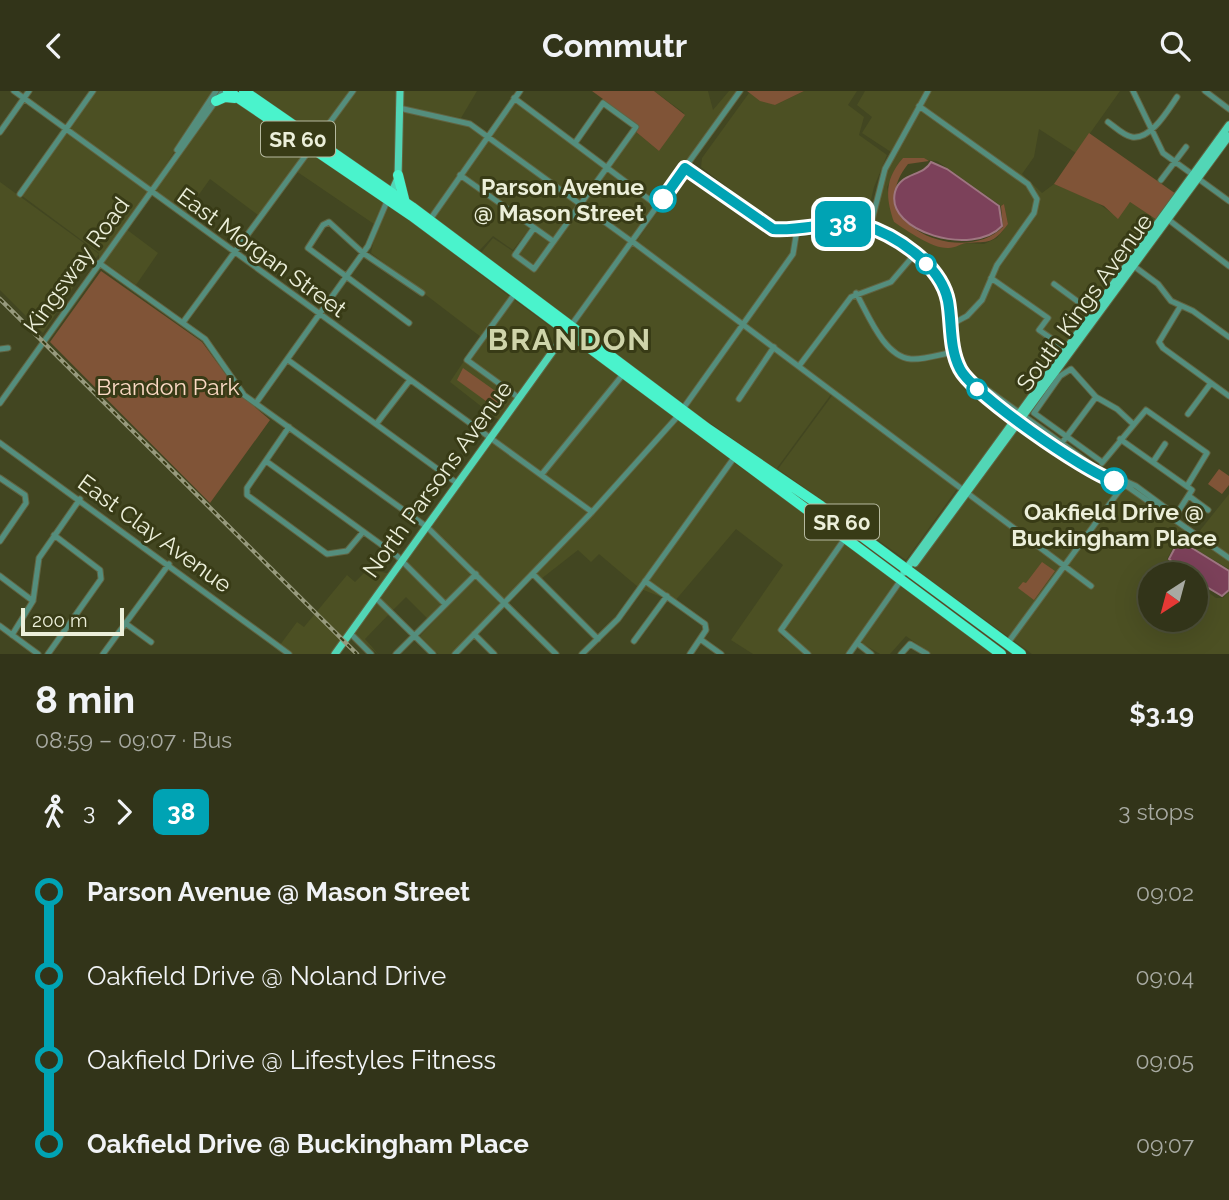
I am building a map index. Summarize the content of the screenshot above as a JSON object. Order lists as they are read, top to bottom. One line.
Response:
{"streets":{"highway":["SR 60"],"main road":["South Kings Avenue","North Parsons Avenue"],"street":["East Morgan Street","Kingsway Road","East Clay Avenue"]},"crossings":[["SR 60","Kingsway Road"],["SR 60","South Kings Avenue"],["SR 60","North Parsons Avenue"],["East Morgan Street","Kingsway Road"],["East Morgan Street","North Parsons Avenue"]],"districts":["BRANDON"],"parks":["Brandon Park"],"places":["Parson Avenue @ Mason Street","Oakfield Drive @ Buckingham Place"],"lines":["bus line 38"],"scale_bar":"200 m","north":"bottom left","page":{"header":"Commutr","on_map":"38","scale":"200 m","heading":["8 min","08:59 – 09:07 · Bus","$3.19"],"legs":["3","38","3 stops"],"list":[{"name":"Parson Avenue @ Mason Street","value":"09:02"},{"name":"Oakfield Drive @ Noland Drive","value":"09:04"},{"name":"Oakfield Drive @ Lifestyles Fitness","value":"09:05"},{"name":"Oakfield Drive @ Buckingham Place","value":"09:07"}]}}
